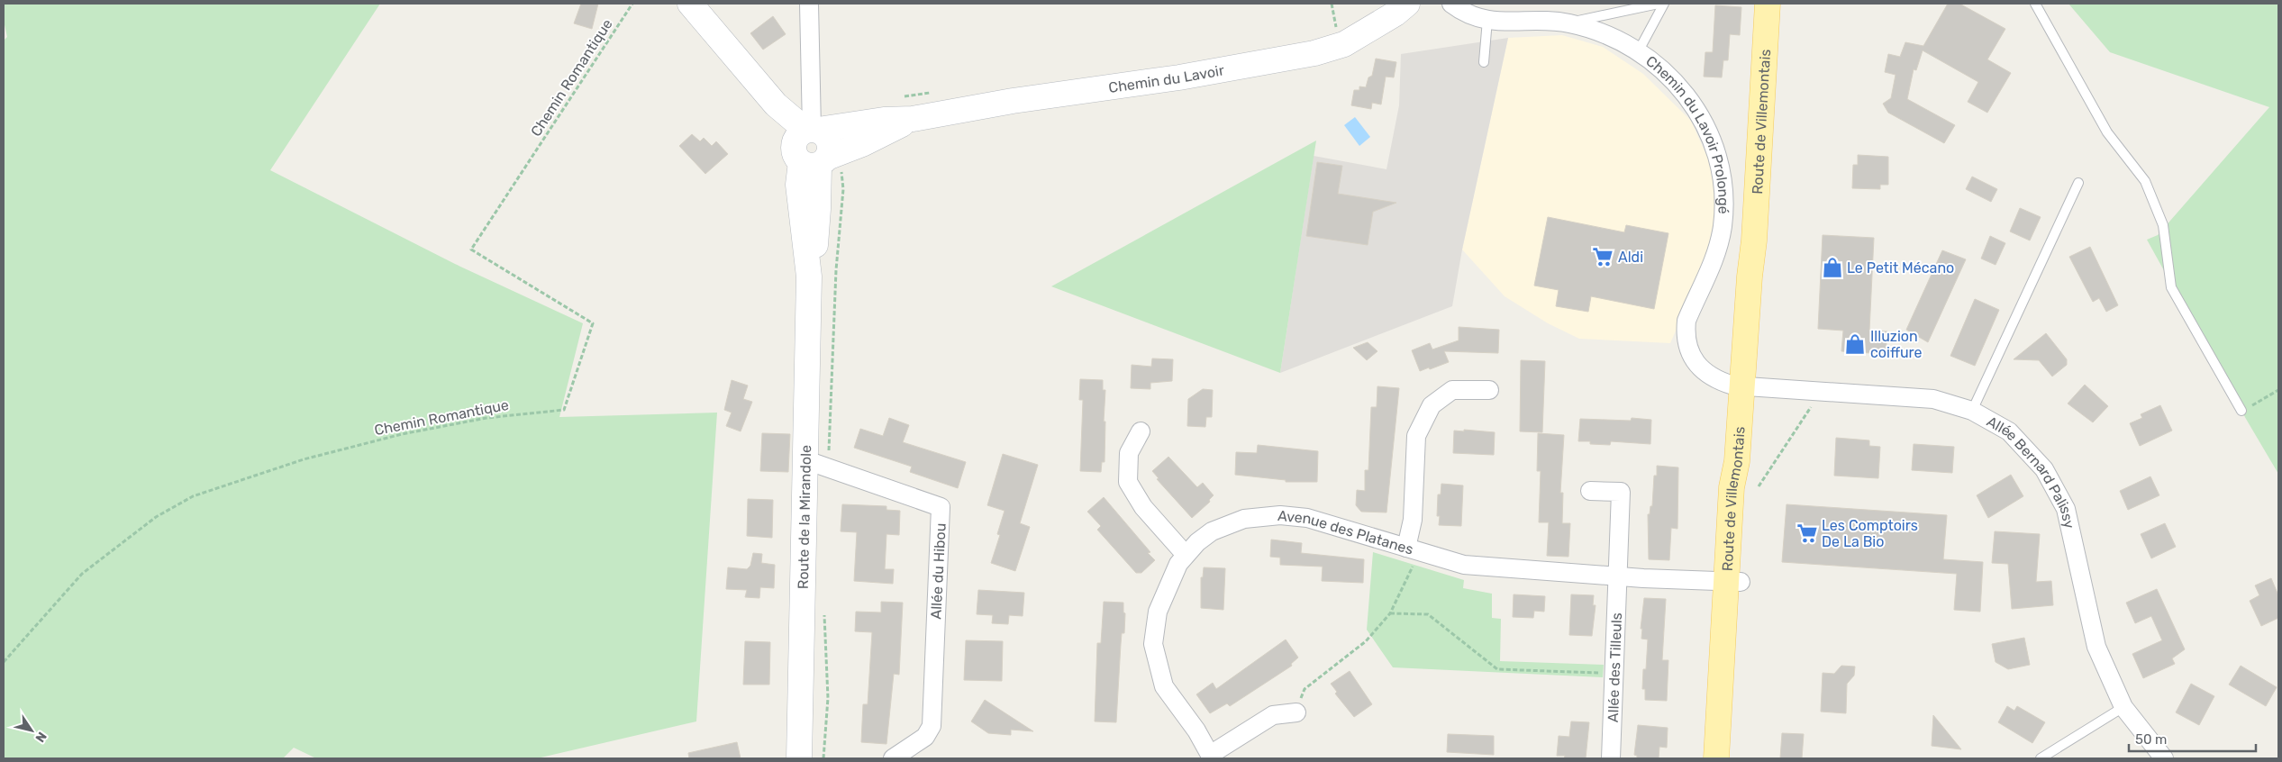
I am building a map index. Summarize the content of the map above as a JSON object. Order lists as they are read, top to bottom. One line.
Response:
{"streets":{"main road":["Route de Villemontais"],"street":["Chemin du Lavoir","Chemin du Lavoir Prolongé","Allée Bernard Palissy","Route de la Mirandole","Avenue des Platanes","Allée du Hibou","Allée des Tilleuls"],"path":["Chemin Romantique"]},"crossings":[["Chemin du Lavoir","Route de la Mirandole"],["Route de Villemontais","Chemin du Lavoir Prolongé"],["Route de Villemontais","Allée Bernard Palissy"],["Route de Villemontais","Avenue des Platanes"],["Chemin du Lavoir Prolongé","Allée Bernard Palissy"],["Route de la Mirandole","Allée du Hibou"],["Avenue des Platanes","Allée des Tilleuls"]],"places":{"supermarket":["Aldi","Les Comptoirs De La Bio"],"shop":["Le Petit Mécano","Illuzion coiffure"]},"scale_bar":"50 m","north":"bottom right"}
